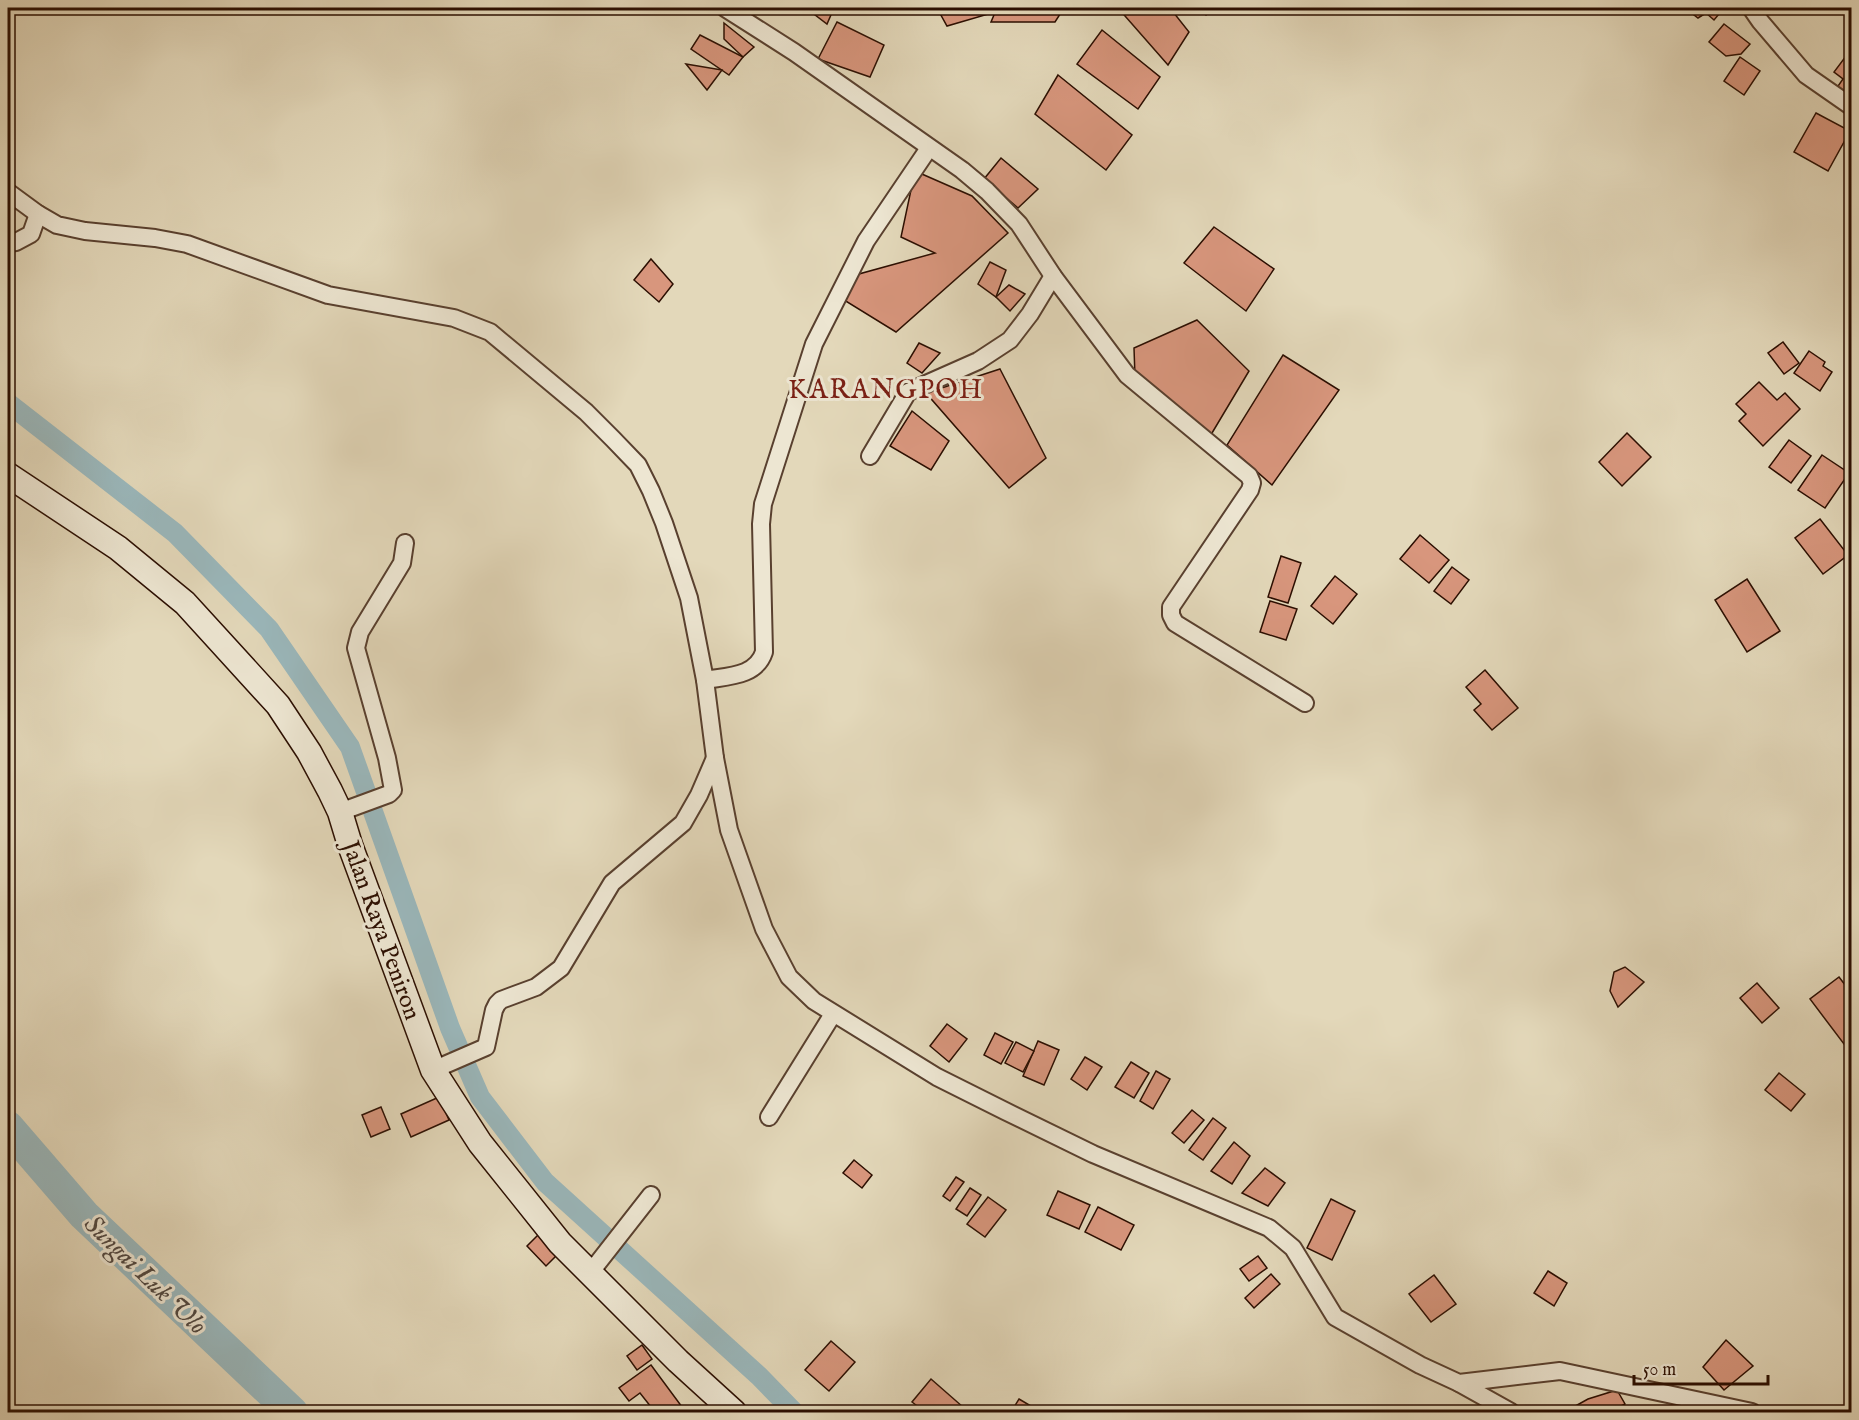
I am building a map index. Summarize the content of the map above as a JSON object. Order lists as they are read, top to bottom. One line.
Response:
{"streets":{"main road":["Jalan Raya Peniron"]},"districts":["KARANGPOH"],"water":["Sungai Luk Ulo"],"scale_bar":"50 m"}
